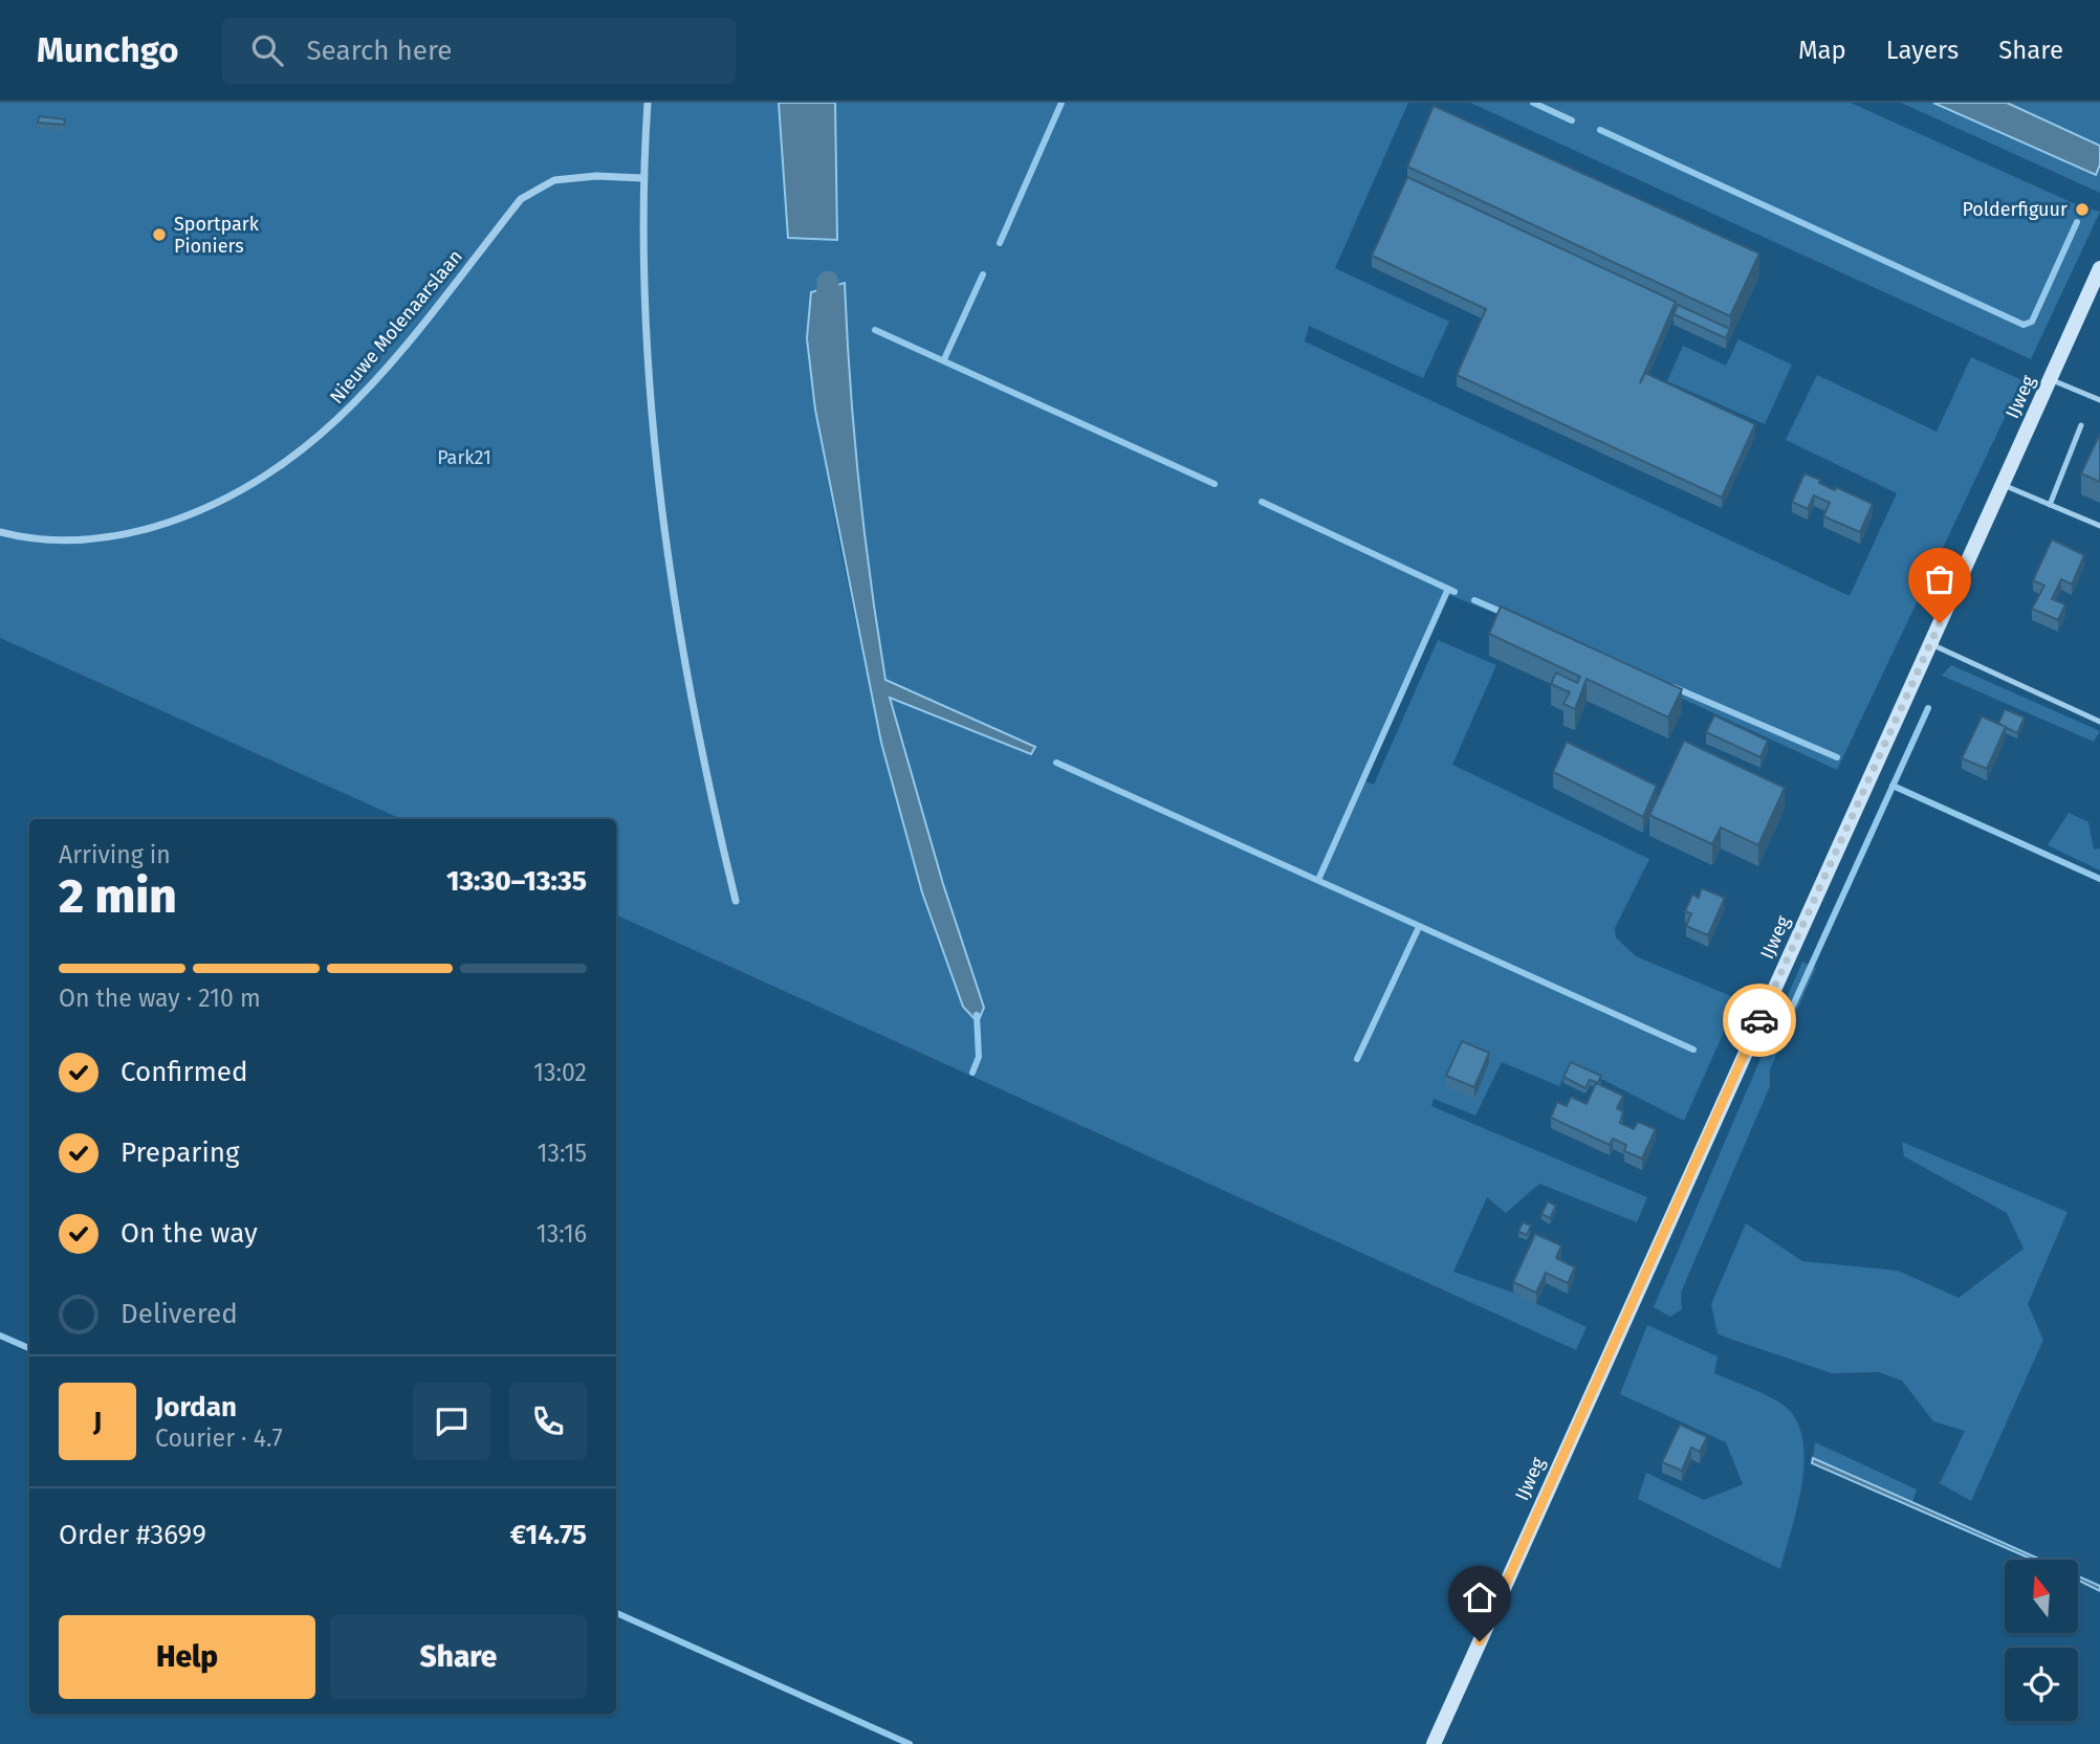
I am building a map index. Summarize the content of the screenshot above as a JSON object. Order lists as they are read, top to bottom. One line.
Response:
{"streets":{"street":["Nieuwe Molenaarslaan","IJweg"]},"parks":["Park21"],"places":["Polderfiguur","Sportpark Pioniers"],"north":"top","page":{"header":"Munchgo","search":"Search here","nav":["Map","Layers","Share"],"heading":["2 min","Arriving in","13:30–13:35"],"panel":["Jordan","Courier · 4.7","Order #3699","€14.75"],"bar":"On the way · 210 m","list":[["Confirmed","13:02"],["Preparing","13:15"],["On the way","13:16"],"Delivered"],"round":"J","buttons":["Help","Share"]}}
